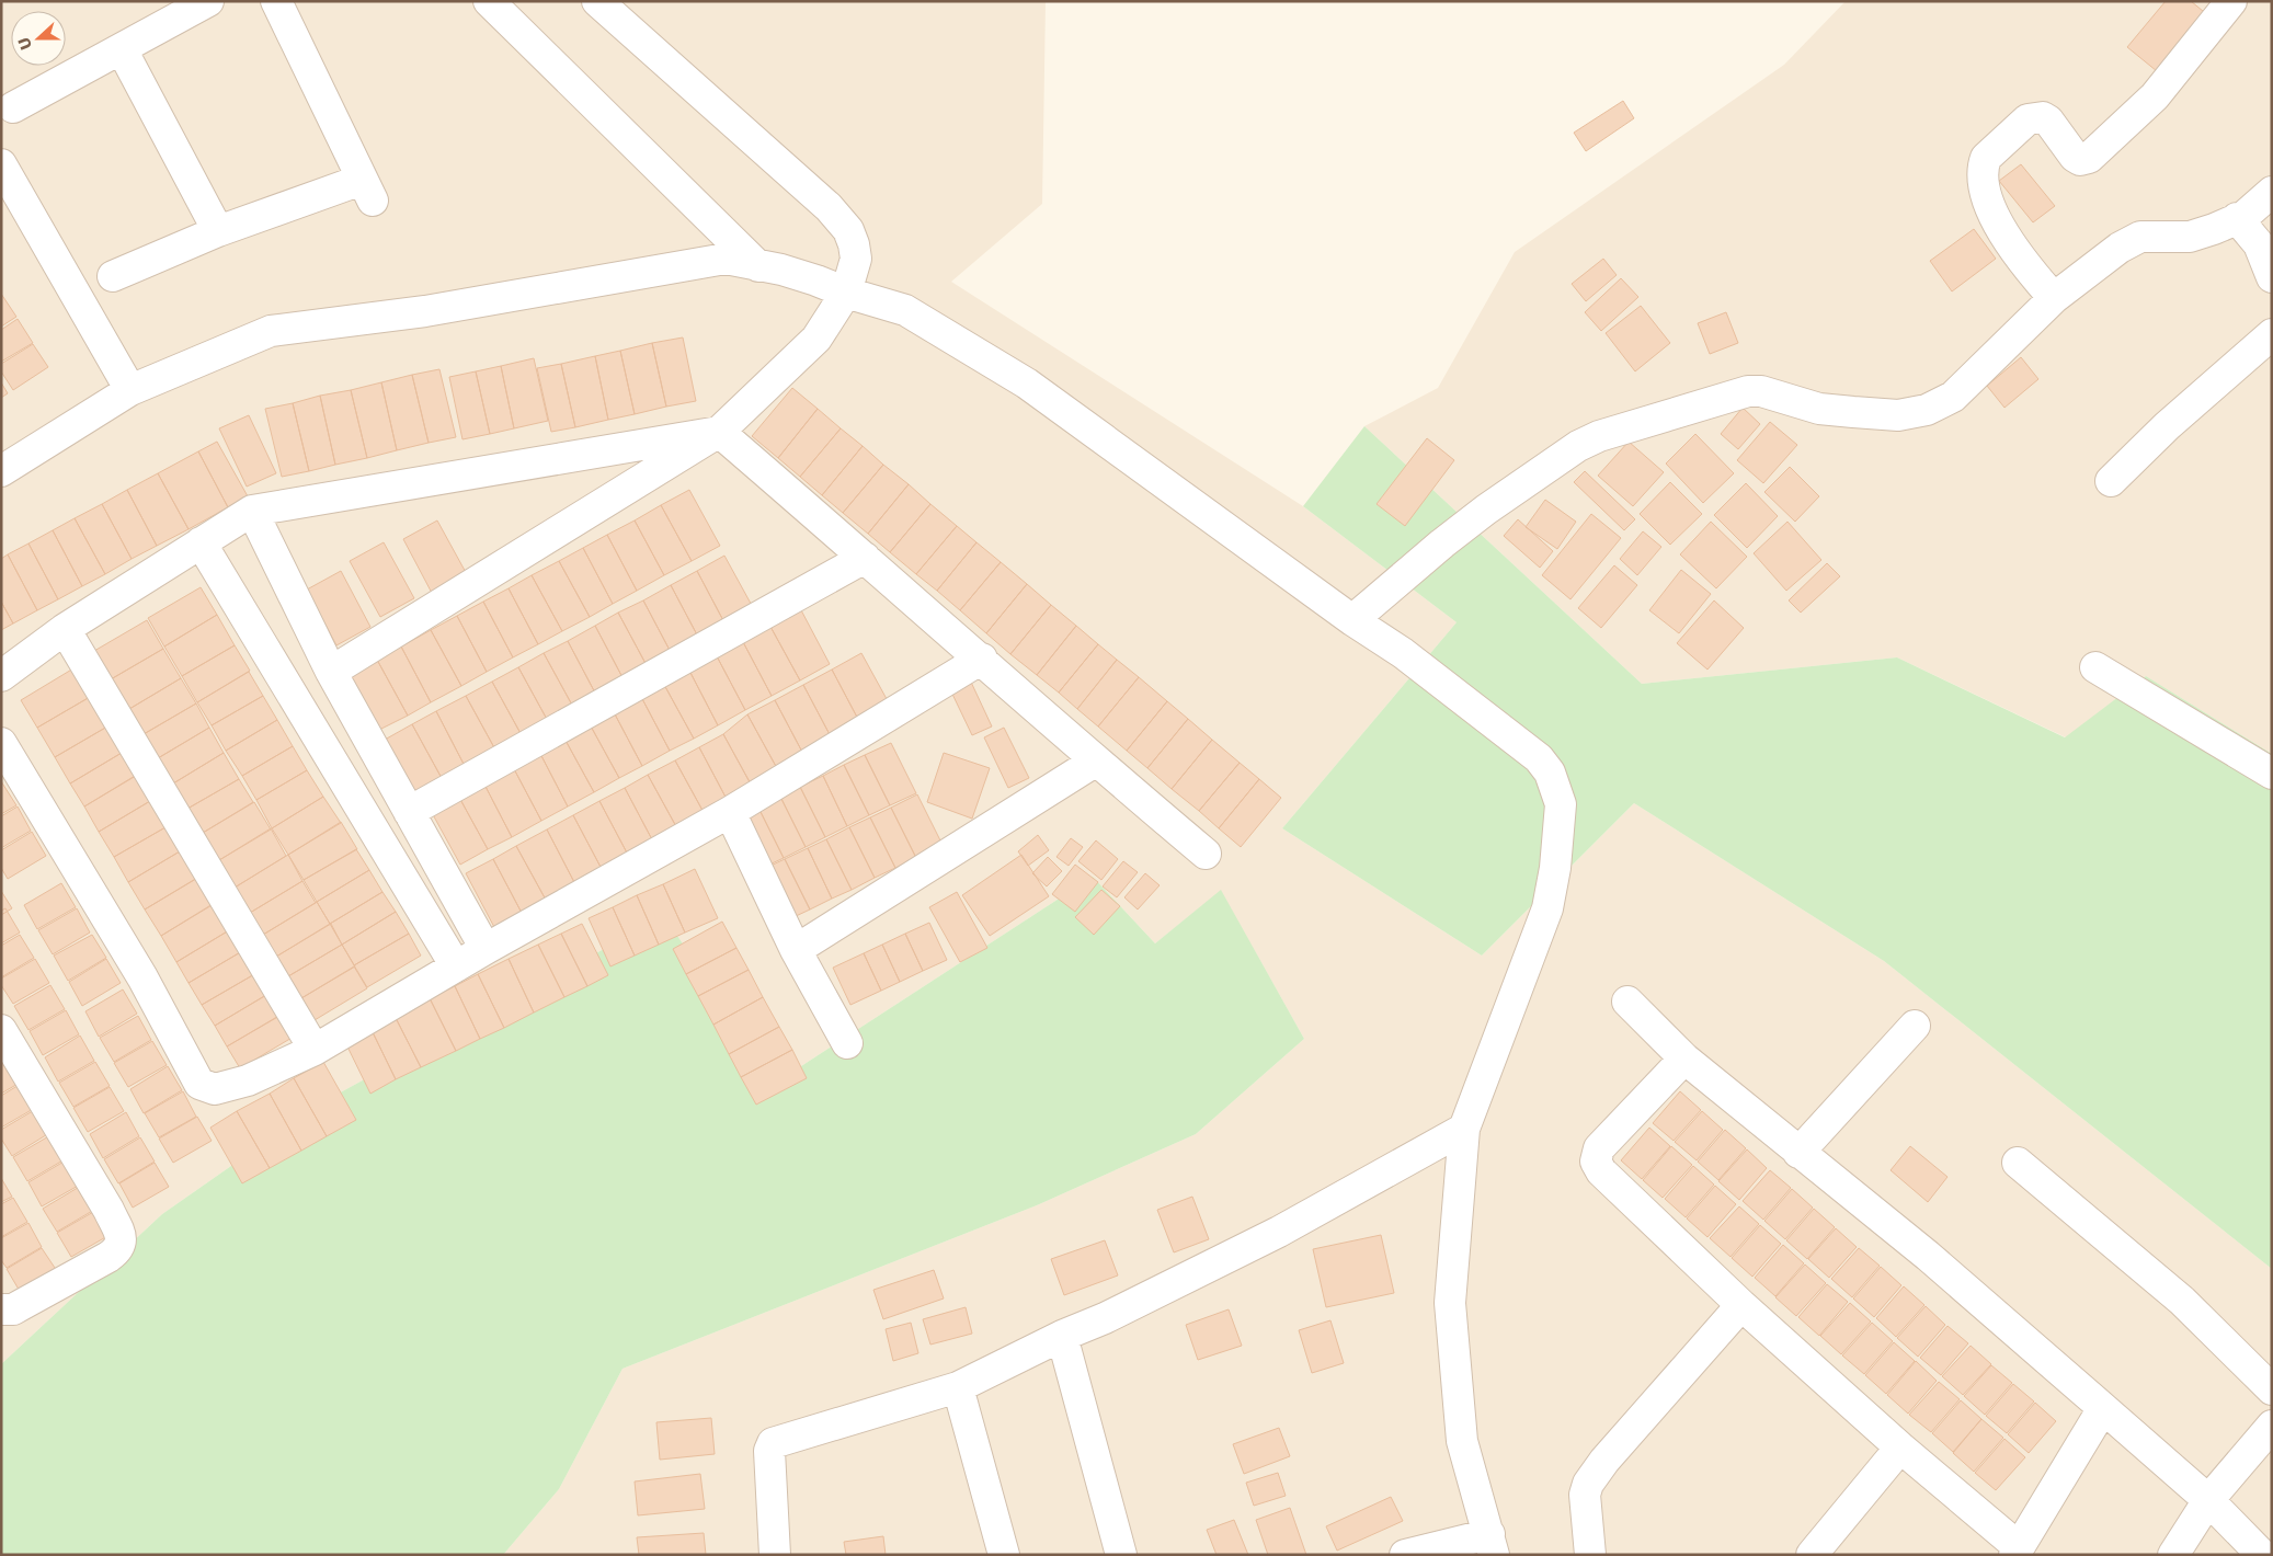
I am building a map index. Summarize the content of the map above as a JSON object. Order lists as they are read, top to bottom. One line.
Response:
{"north":"left"}
